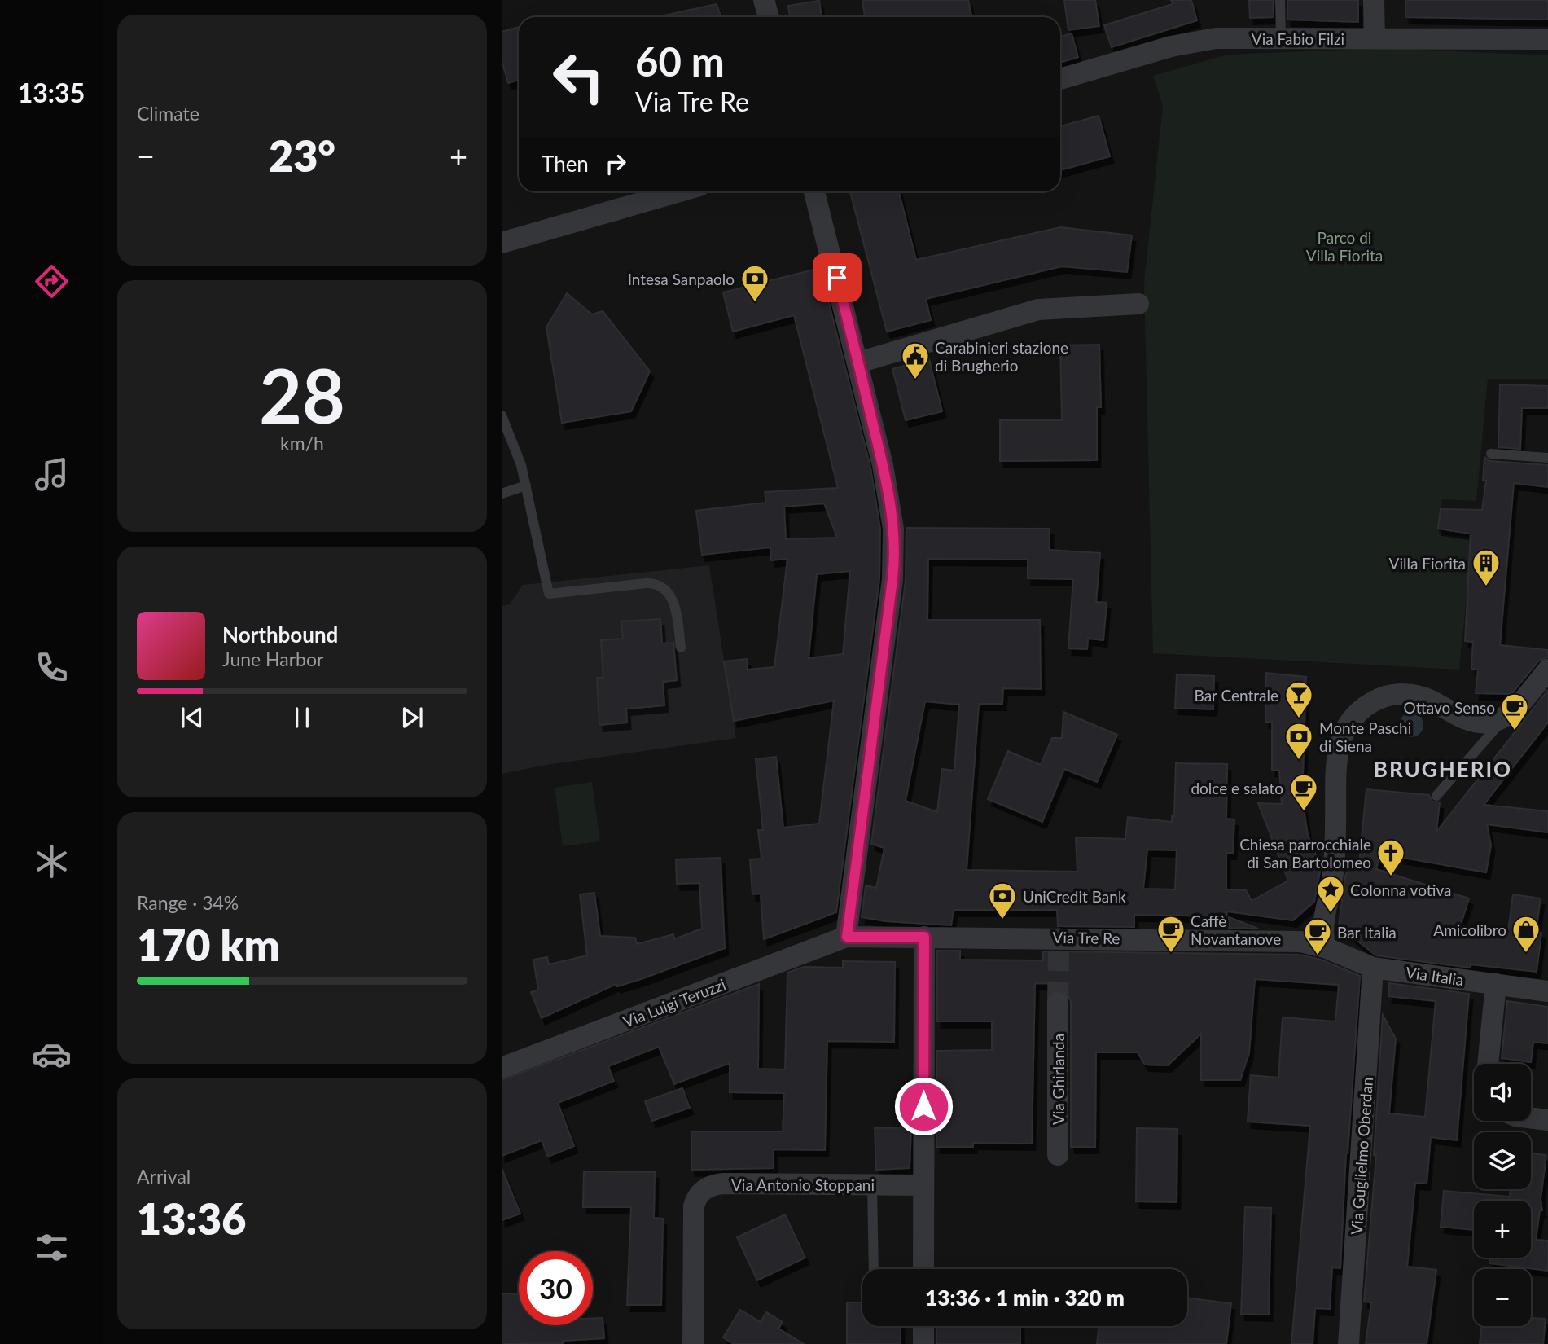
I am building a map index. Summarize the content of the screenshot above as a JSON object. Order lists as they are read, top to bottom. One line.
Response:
{"streets":{"street":["Via Fabio Filzi","Via Tre Re","Via Italia","Via Luigi Teruzzi","Via Ghirlanda","Via Guglielmo Oberdan","Via Antonio Stoppani"]},"crossings":[["Via Tre Re","Via Italia"],["Via Tre Re","Via Luigi Teruzzi"],["Via Italia","Via Guglielmo Oberdan"]],"districts":["BRUGHERIO"],"parks":["Parco di Villa Fiorita"],"places":{"bank":["Intesa Sanpaolo","Monte Paschi di Siena","UniCredit Bank"],"public building":["Carabinieri stazione di Brugherio"],"building":["Villa Fiorita"],"bar":["Bar Centrale"],"cafe":["Ottavo Senso","dolce e salato","Caffè Novantanove","Bar Italia"],"church":["Chiesa parrocchiale di San Bartolomeo"],"place":["Colonna votiva"],"shop":["Amicolibro"]},"page":{"tabs":"13:35","tile":["Climate",["28","km/h"],["Range · 34%","170 km"],["Arrival","13:36"]],"turn":["60 m","Via Tre Re"],"heat":["−","23°","+"],"then":"Then","song":["Northbound","June Harbor"],"map_buttons":["+","−"],"limit":"30","trip":"13:36 · 1 min · 320 m"}}
